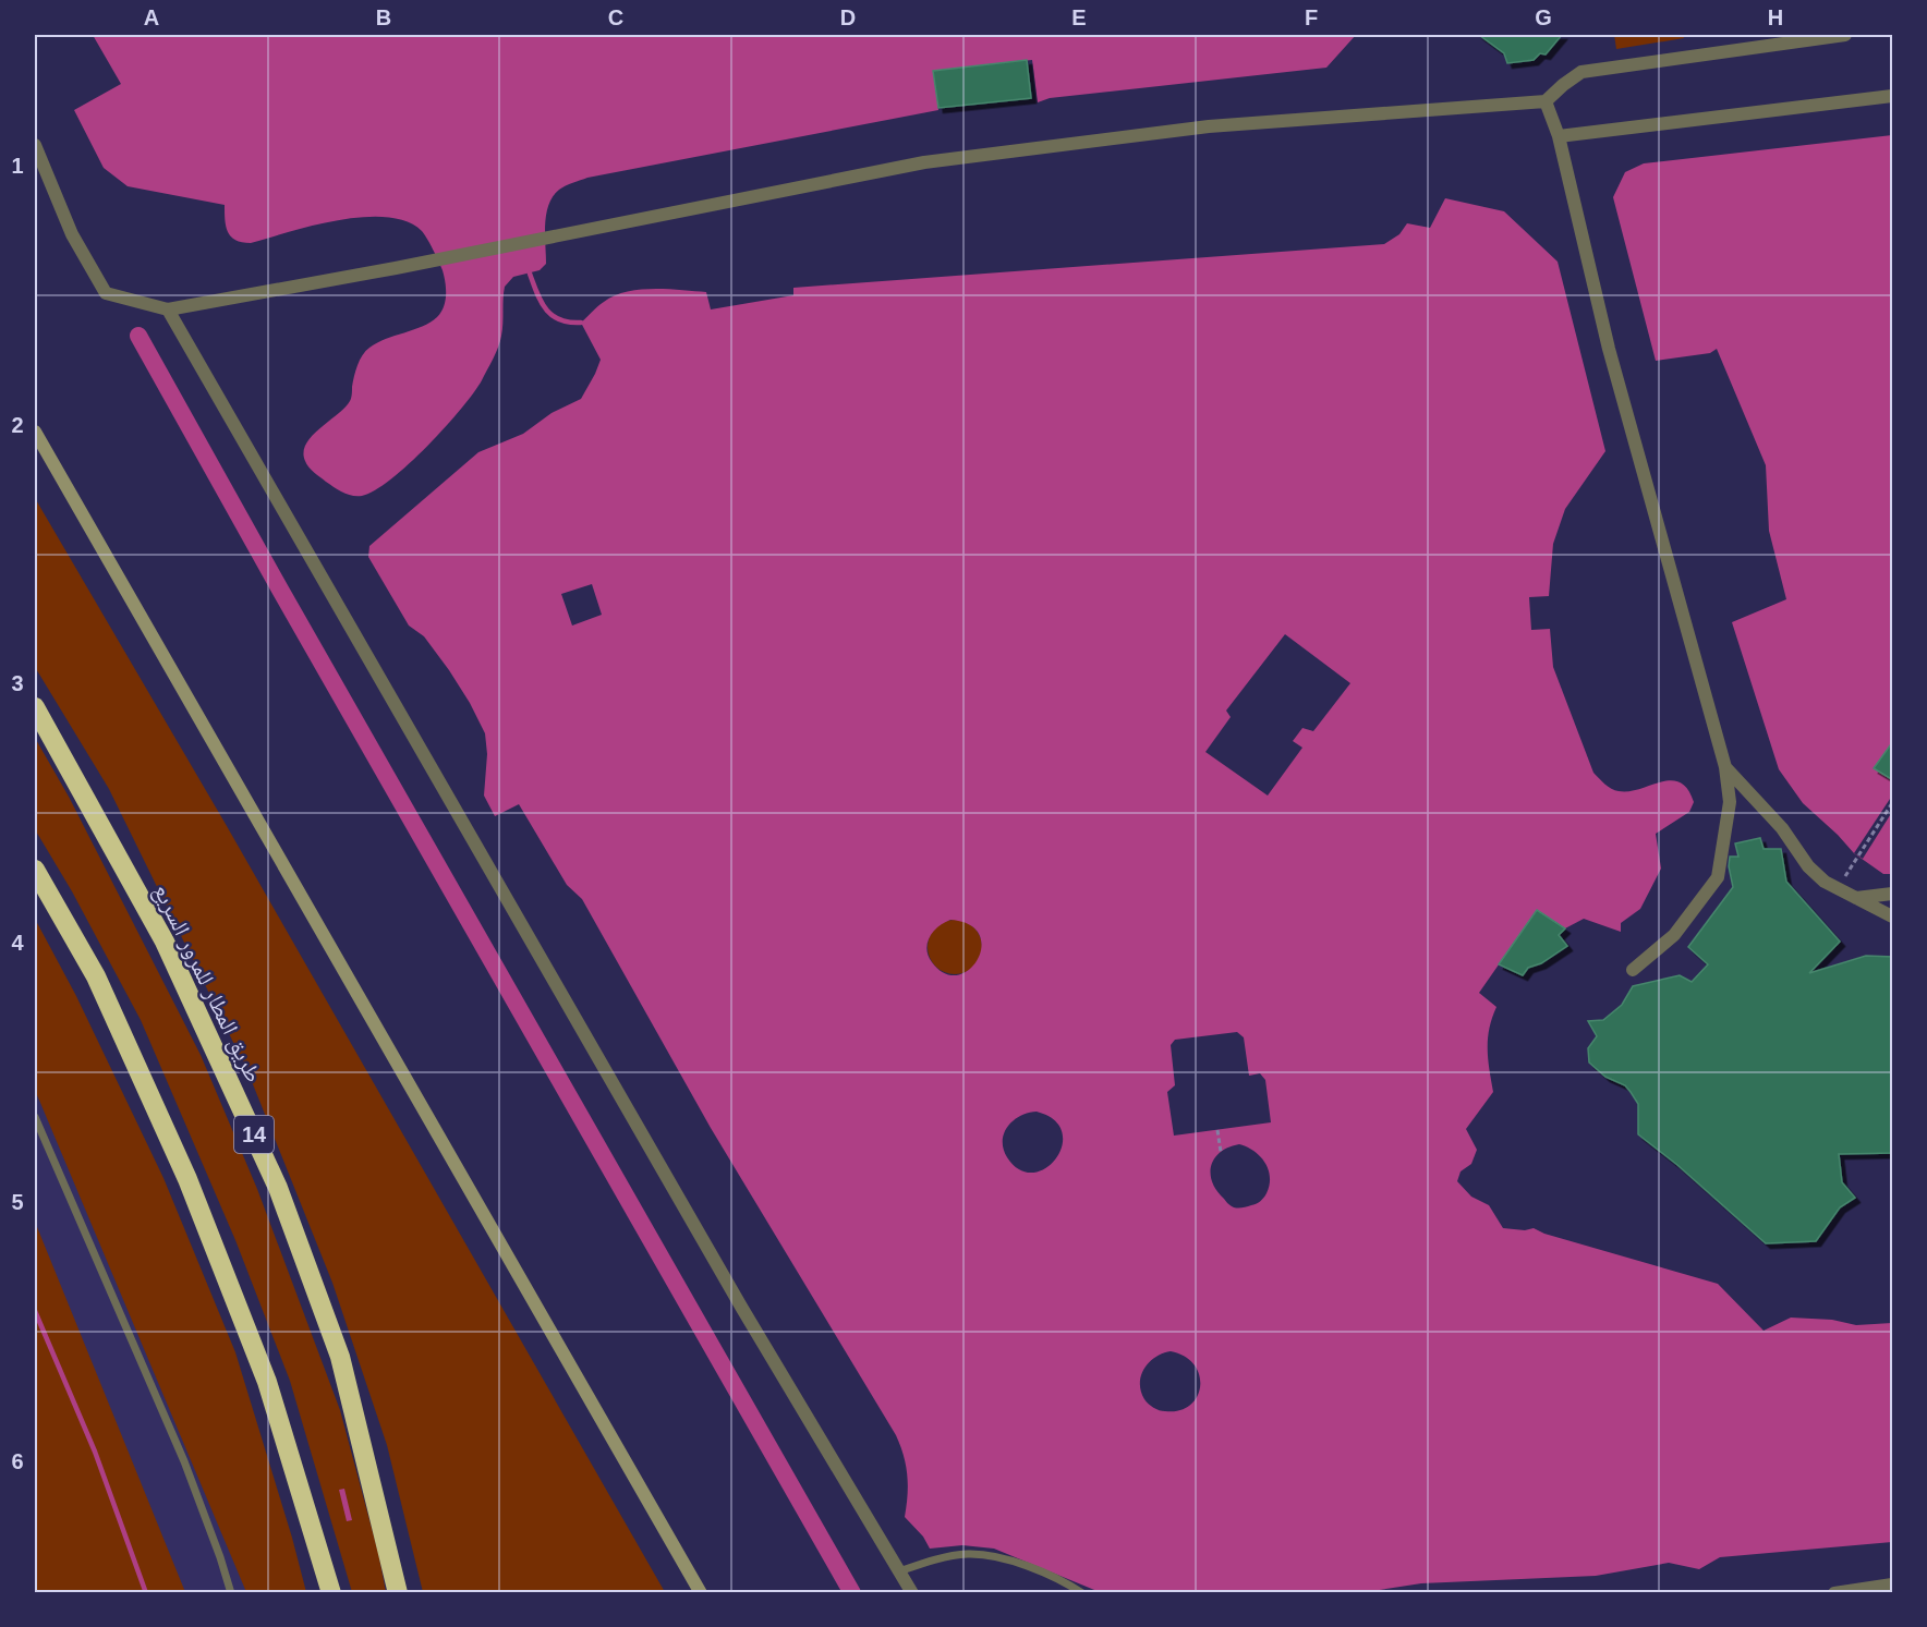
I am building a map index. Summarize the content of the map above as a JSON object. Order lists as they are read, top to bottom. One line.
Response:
{"streets":{"highway":["طريق المطار للمرور السريع","14"]},"grid":{"columns":["A","B","C","D","E","F","G","H"],"rows":["1","2","3","4","5","6"]}}
